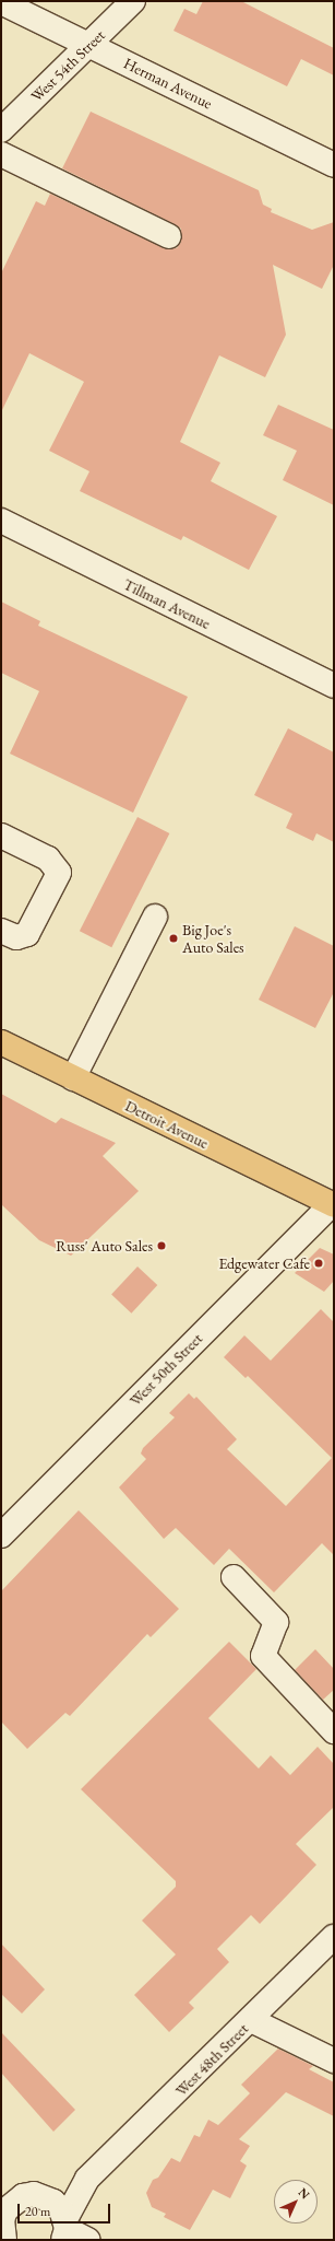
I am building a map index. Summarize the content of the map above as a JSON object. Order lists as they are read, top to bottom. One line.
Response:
{"streets":{"main road":["Detroit Avenue"],"street":["West 54th Street","Herman Avenue","Tillman Avenue","West 50th Street","West 48th Street"]},"crossings":[["West 54th Street","Herman Avenue"],["Detroit Avenue","West 50th Street"]],"places":["Big Joe's Auto Sales","Russ' Auto Sales","Edgewater Cafe"],"scale_bar":"20 m","north":"top right"}
